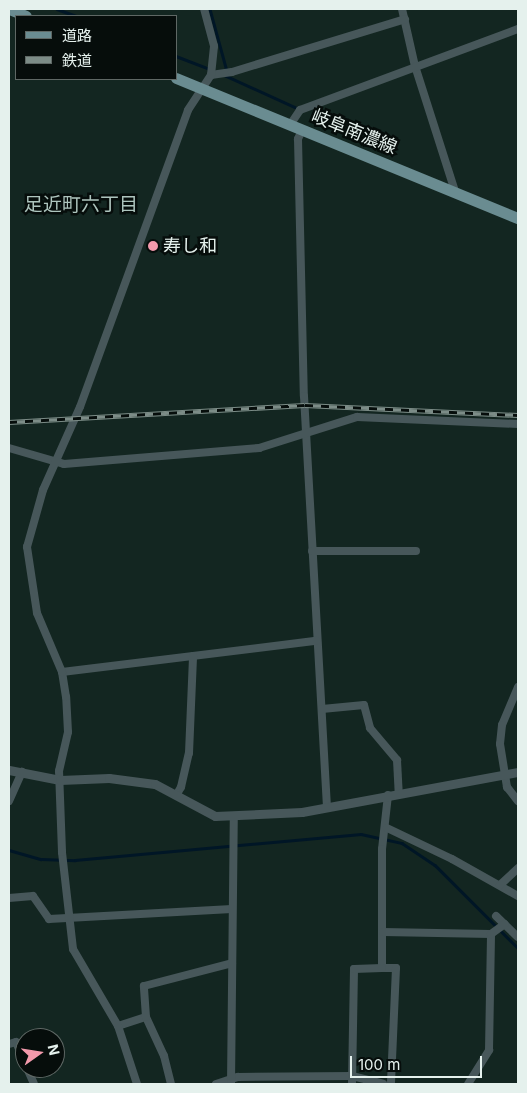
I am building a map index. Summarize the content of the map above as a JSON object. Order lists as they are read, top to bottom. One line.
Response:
{"streets":{"main road":["岐阜南濃線"]},"districts":["足近町六丁目"],"places":["寿し和"],"legend":["道路","鉄道"],"scale_bar":"100 m","north":"right"}
